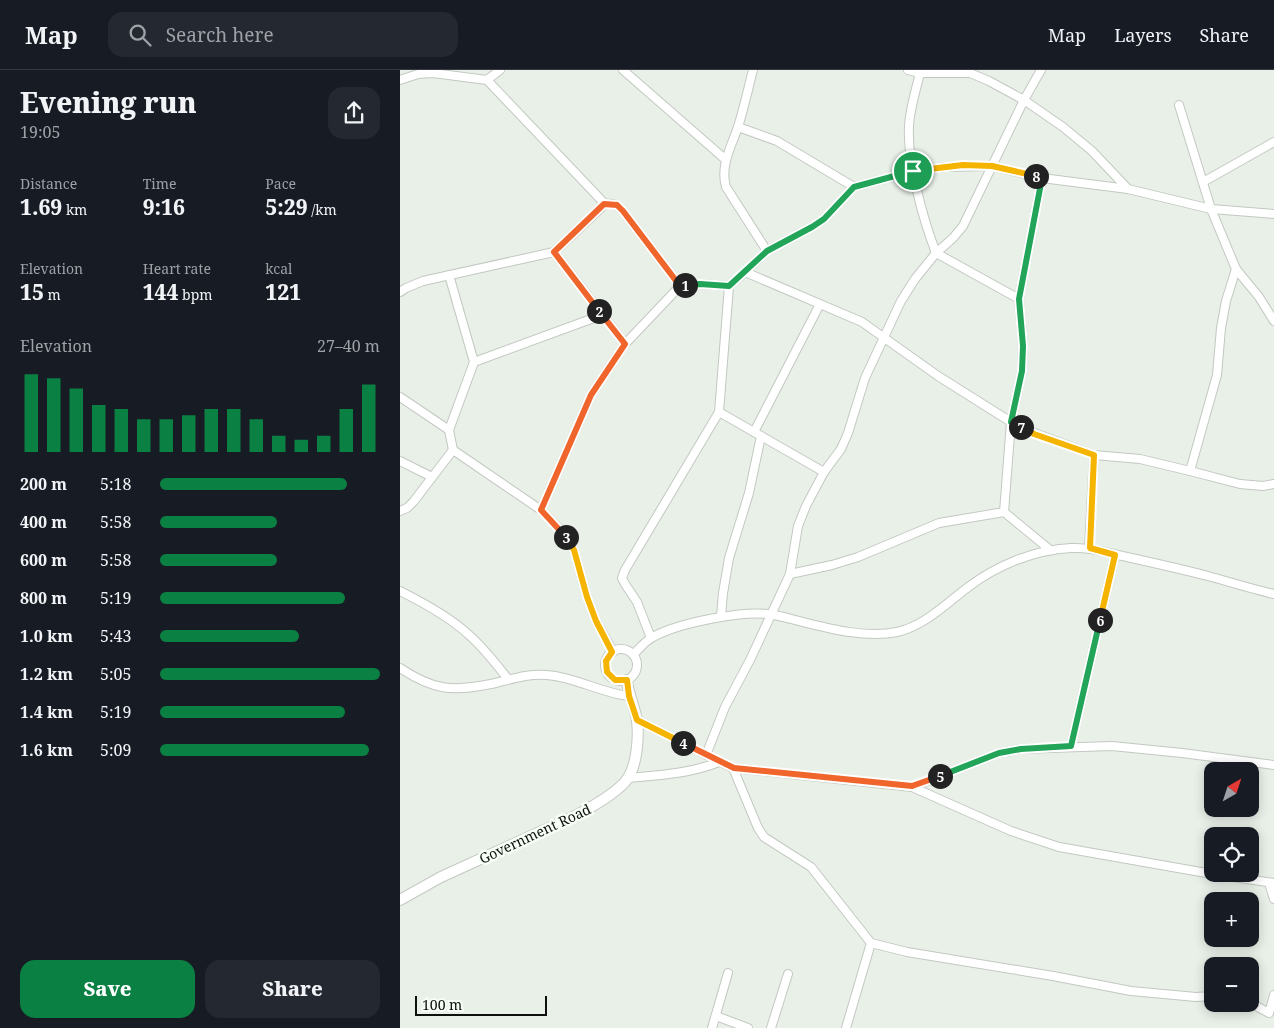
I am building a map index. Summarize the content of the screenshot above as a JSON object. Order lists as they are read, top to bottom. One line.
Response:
{"streets":{"street":["Government Road"]},"scale_bar":"100 m","north":"top right","page":{"header":"Map","search":"Search here","nav":["Map","Layers","Share"],"heading":["Evening run","19:05"],"stats":[["Distance","1.69 km"],["Time","9:16"],["Pace","5:29 /km"],["Elevation","15 m"],["Heart rate","144 bpm"],["kcal","121"]],"pins":["8","1","2","7","3","6","4","5"],"chart":["Elevation","27–40 m"],"list":[{"name":"200 m","note":"5:18"},{"name":"400 m","note":"5:58"},{"name":"600 m","note":"5:58"},{"name":"800 m","note":"5:19"},{"name":"1.0 km","note":"5:43"},{"name":"1.2 km","note":"5:05"},{"name":"1.4 km","note":"5:19"},{"name":"1.6 km","note":"5:09"}],"map_buttons":["+","−"],"buttons":["Save","Share"],"scale":"100 m"}}
